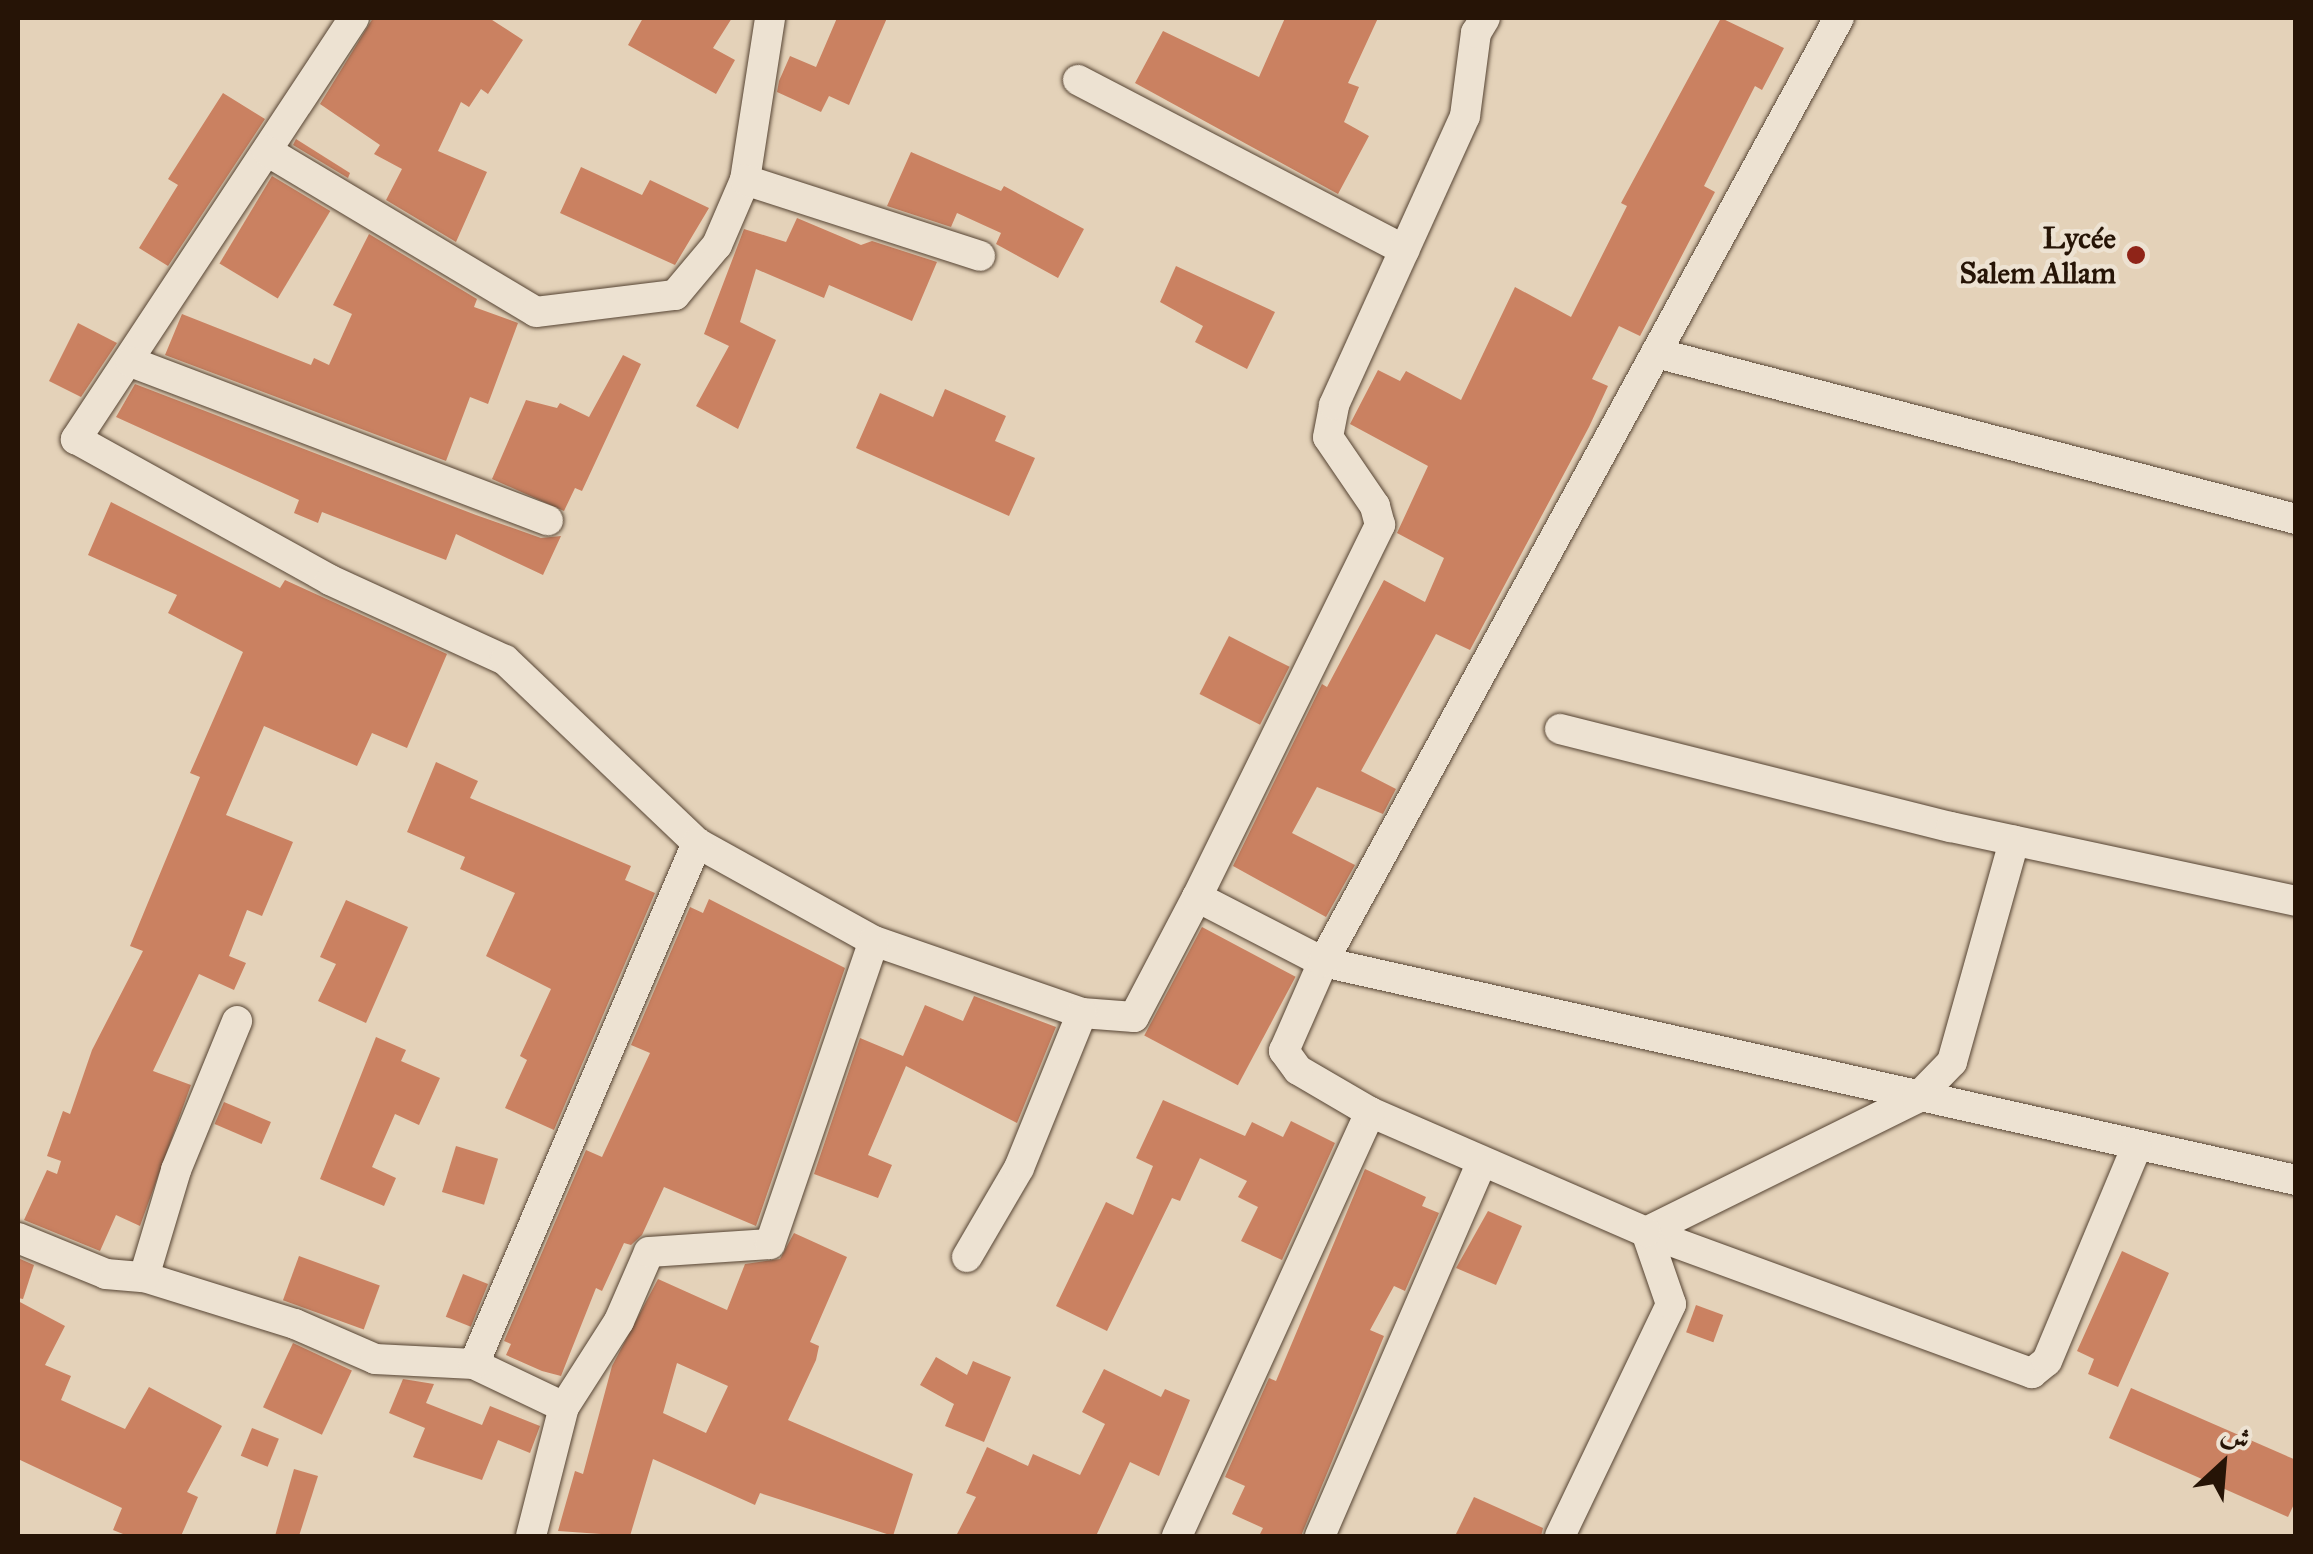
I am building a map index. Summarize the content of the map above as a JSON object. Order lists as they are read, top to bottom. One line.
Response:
{"places":["Lycée Salem Allam"],"north":"top right"}
